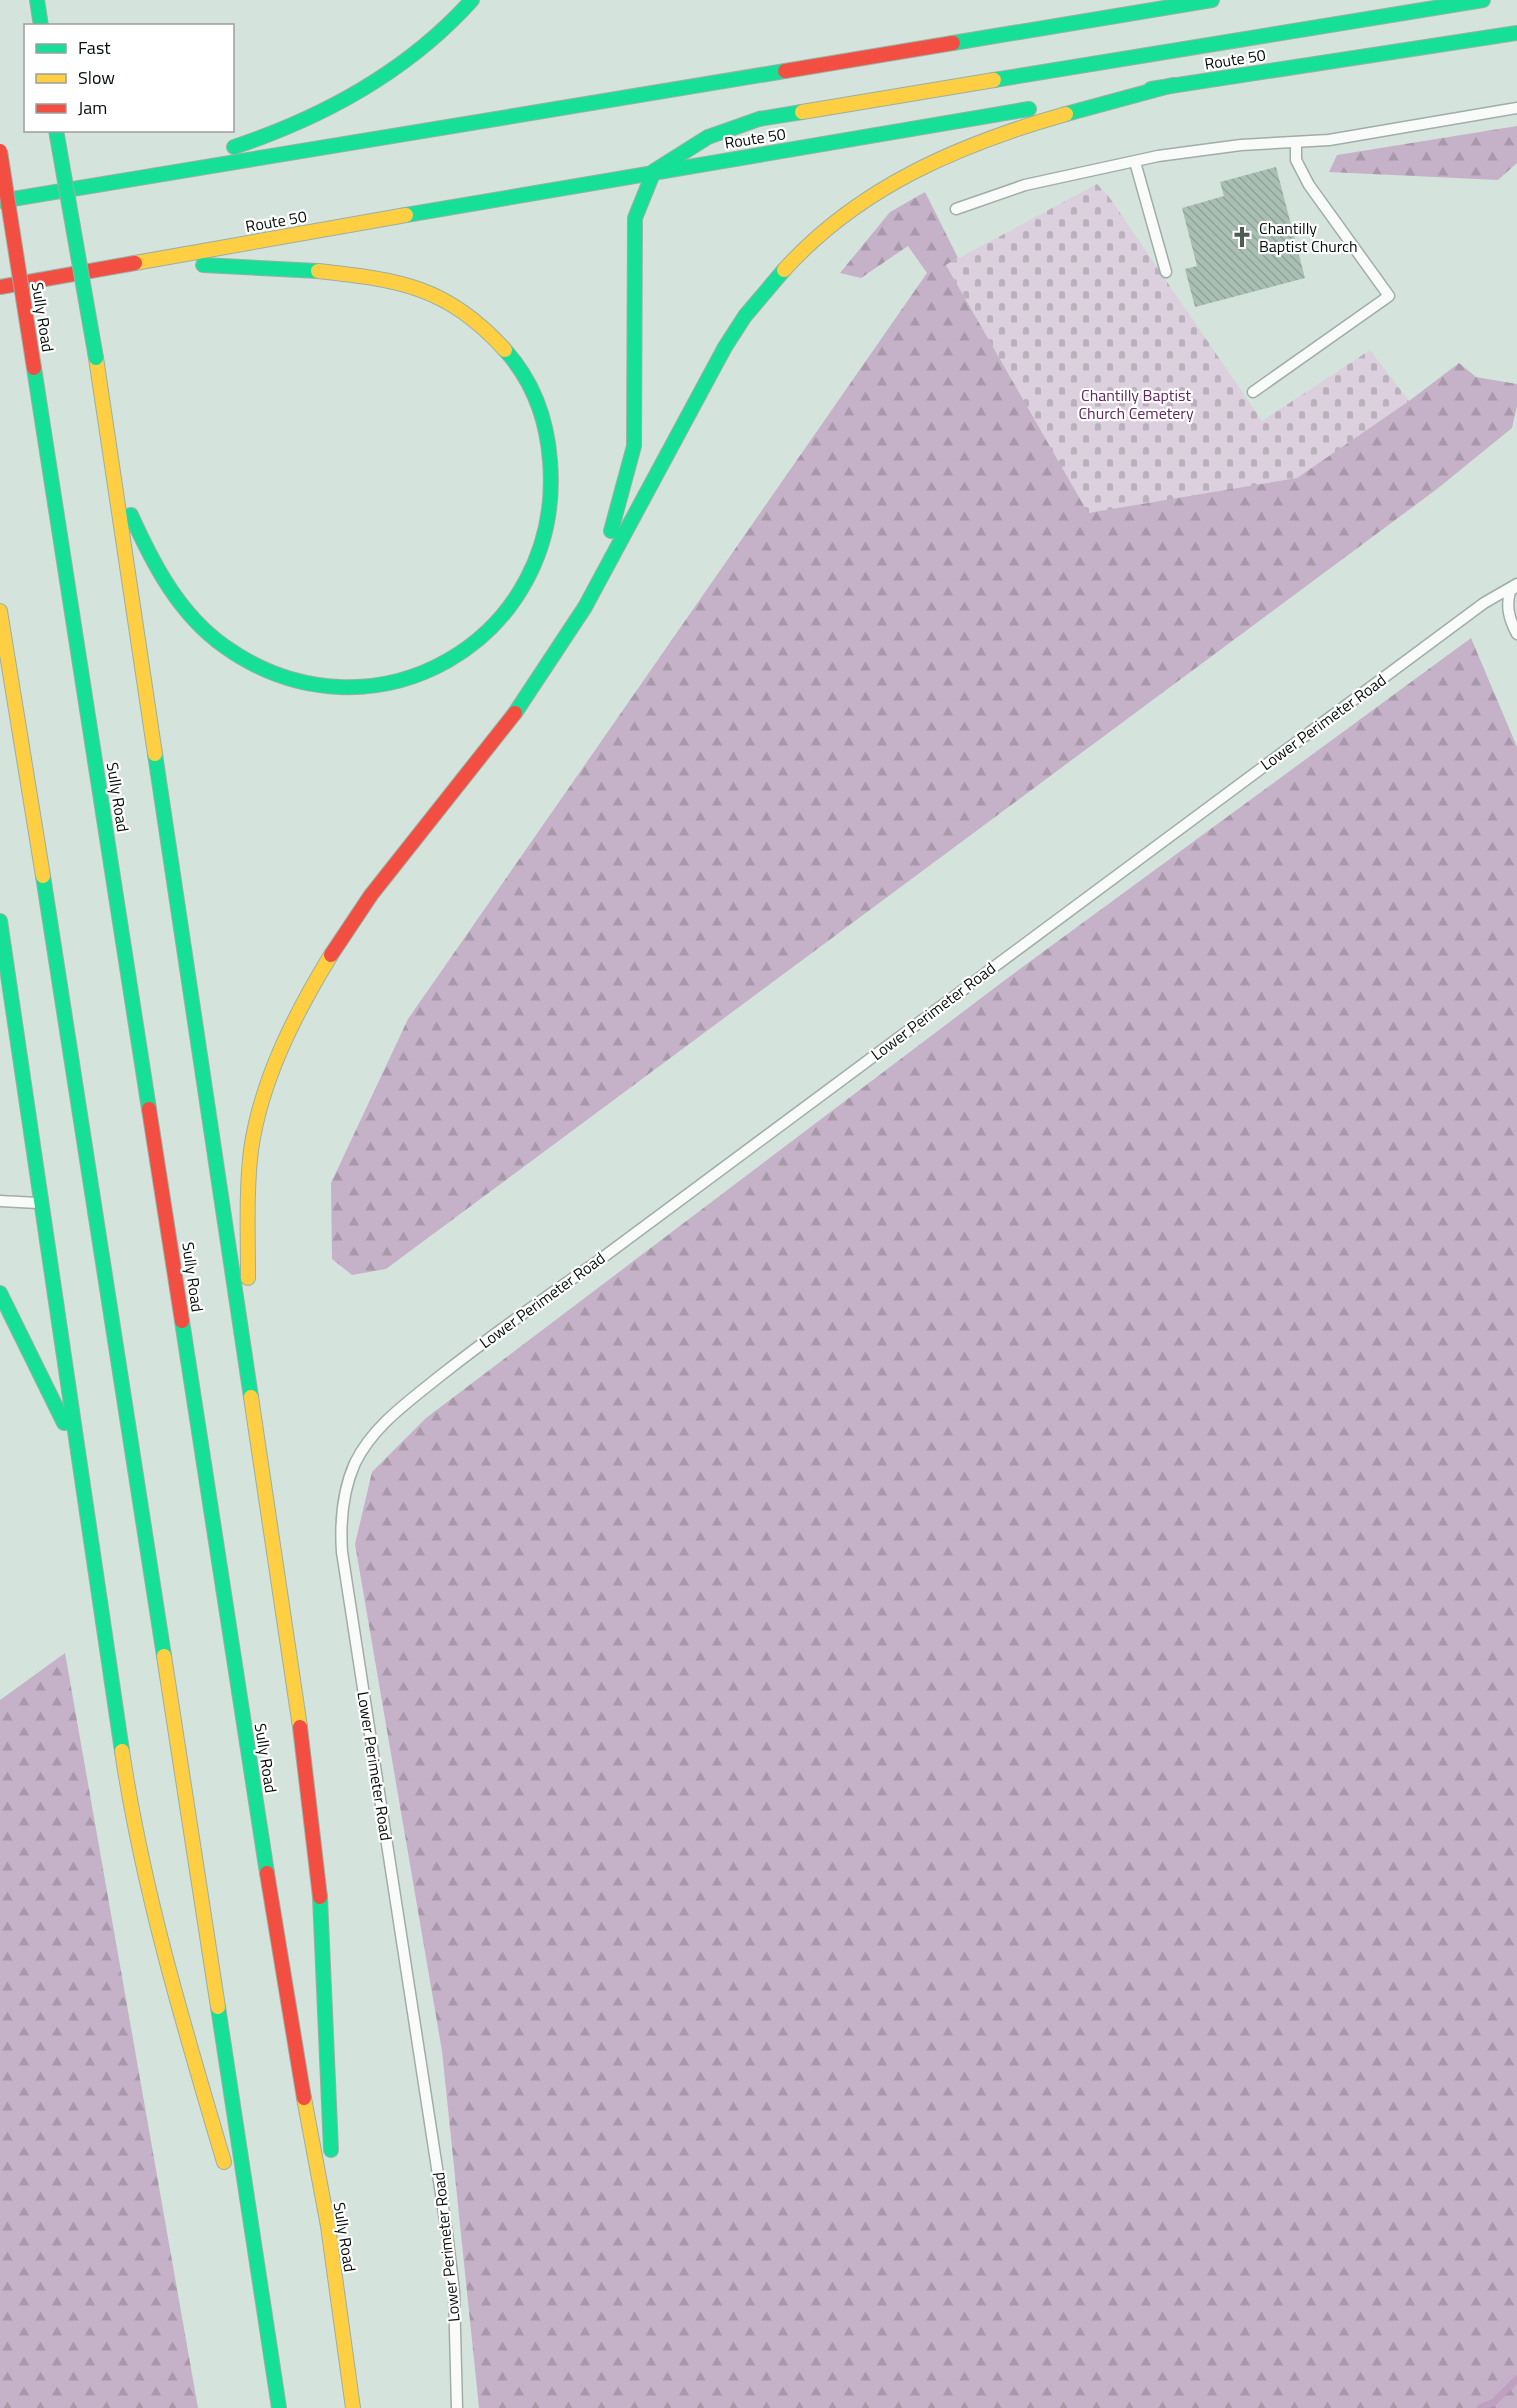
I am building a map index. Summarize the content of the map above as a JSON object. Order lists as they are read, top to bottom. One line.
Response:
{"streets":{"highway":["Route 50","Sully Road"],"lane":["Lower Perimeter Road"]},"parks":["Chantilly Baptist Church Cemetery"],"places":{"church":["Chantilly Baptist Church"]},"legend":["Fast","Slow","Jam"]}
